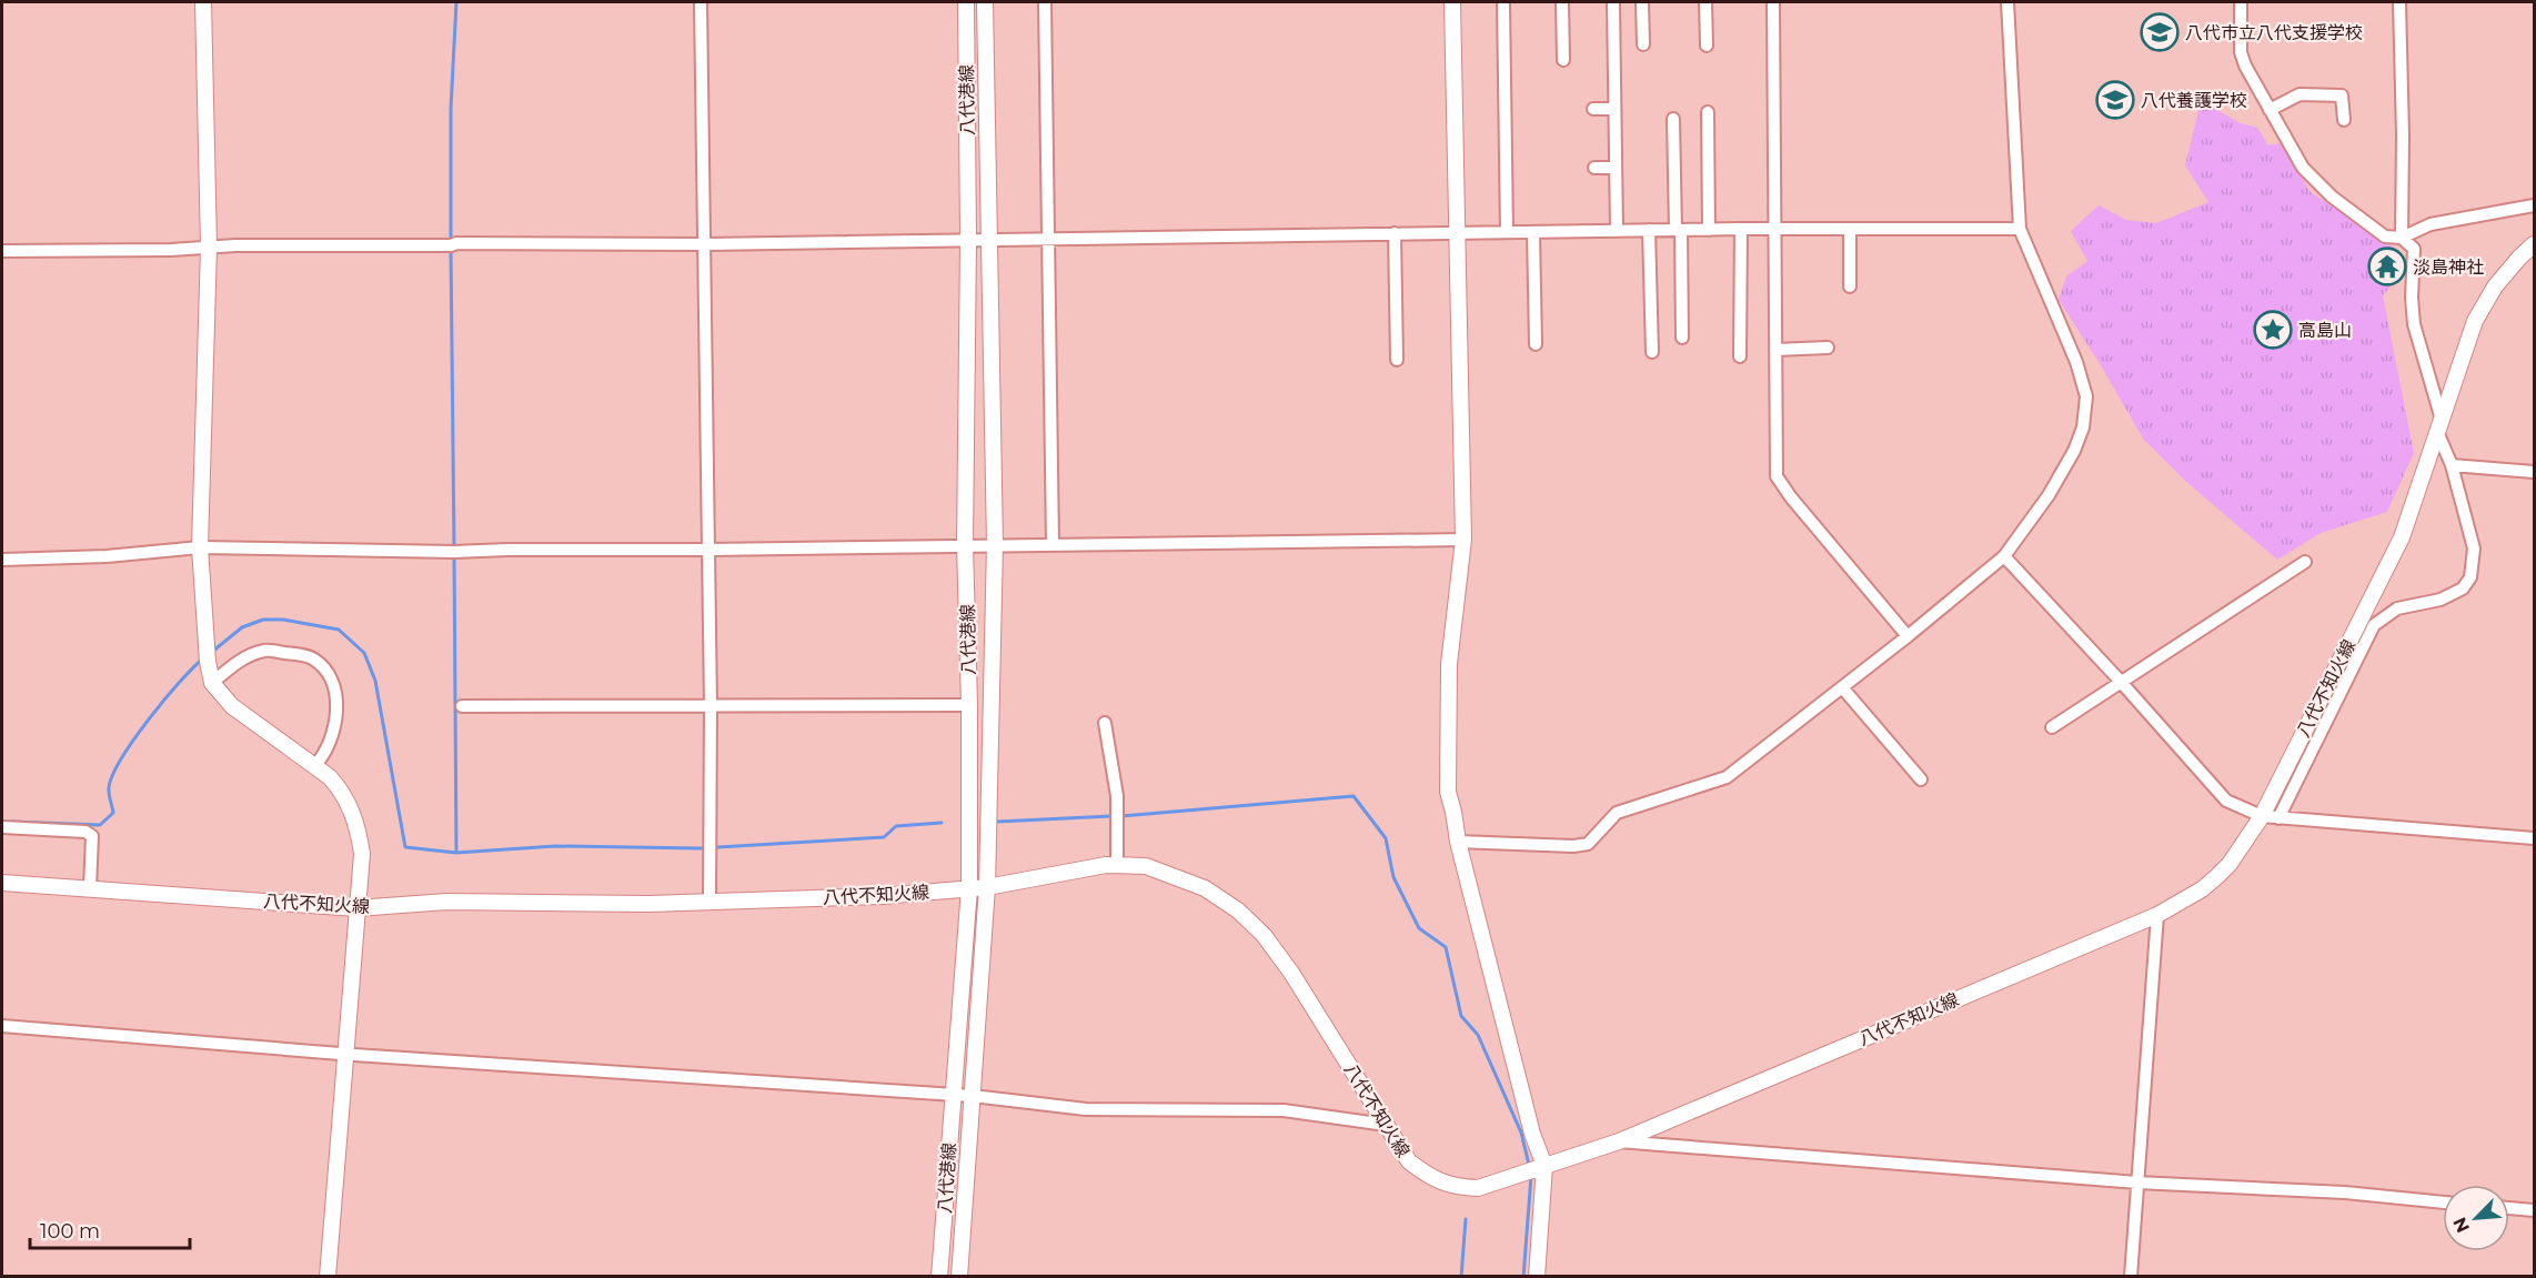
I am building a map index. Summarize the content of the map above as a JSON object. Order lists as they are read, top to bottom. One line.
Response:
{"streets":{"main road":["八代港線","八代不知火線"]},"crossings":[["八代港線","八代不知火線"]],"places":{"school or university":["八代市立八代支援学校","八代養護学校"],"temple":["淡島神社"],"place":["高島山"]},"scale_bar":"100 m","north":"bottom left"}
